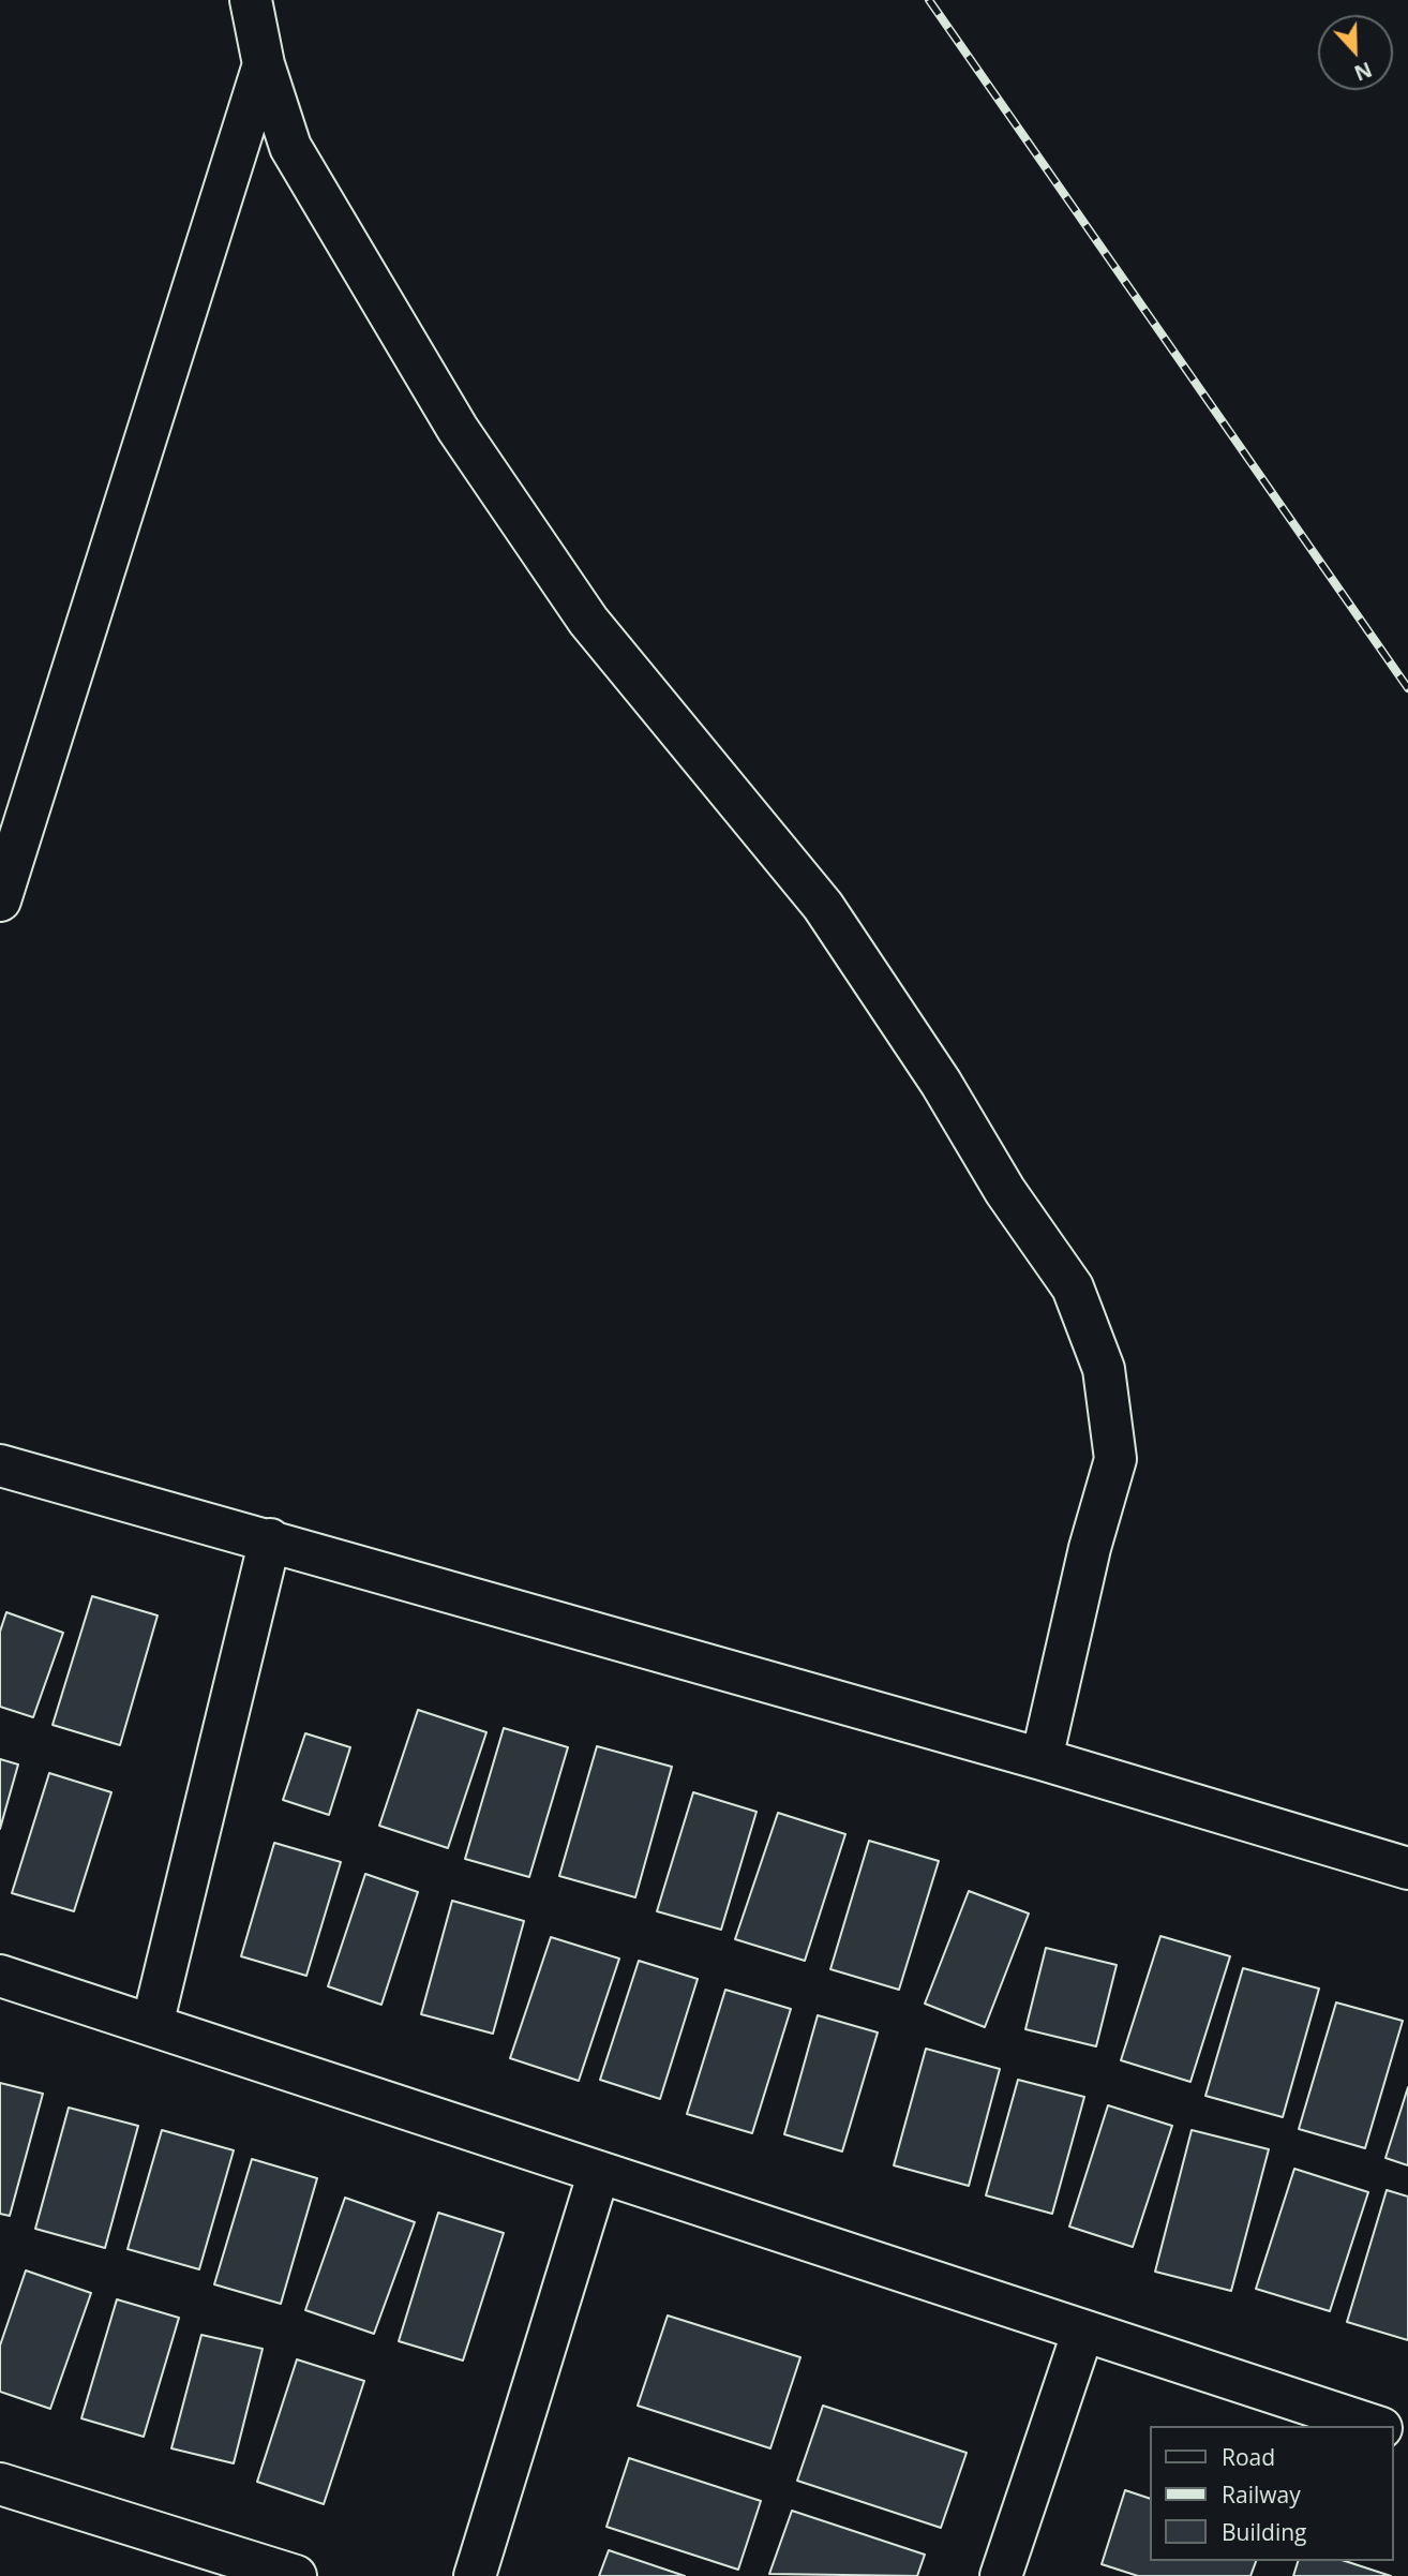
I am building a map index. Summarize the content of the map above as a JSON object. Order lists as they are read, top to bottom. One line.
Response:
{"legend":["Road","Railway","Building"],"north":"bottom"}
